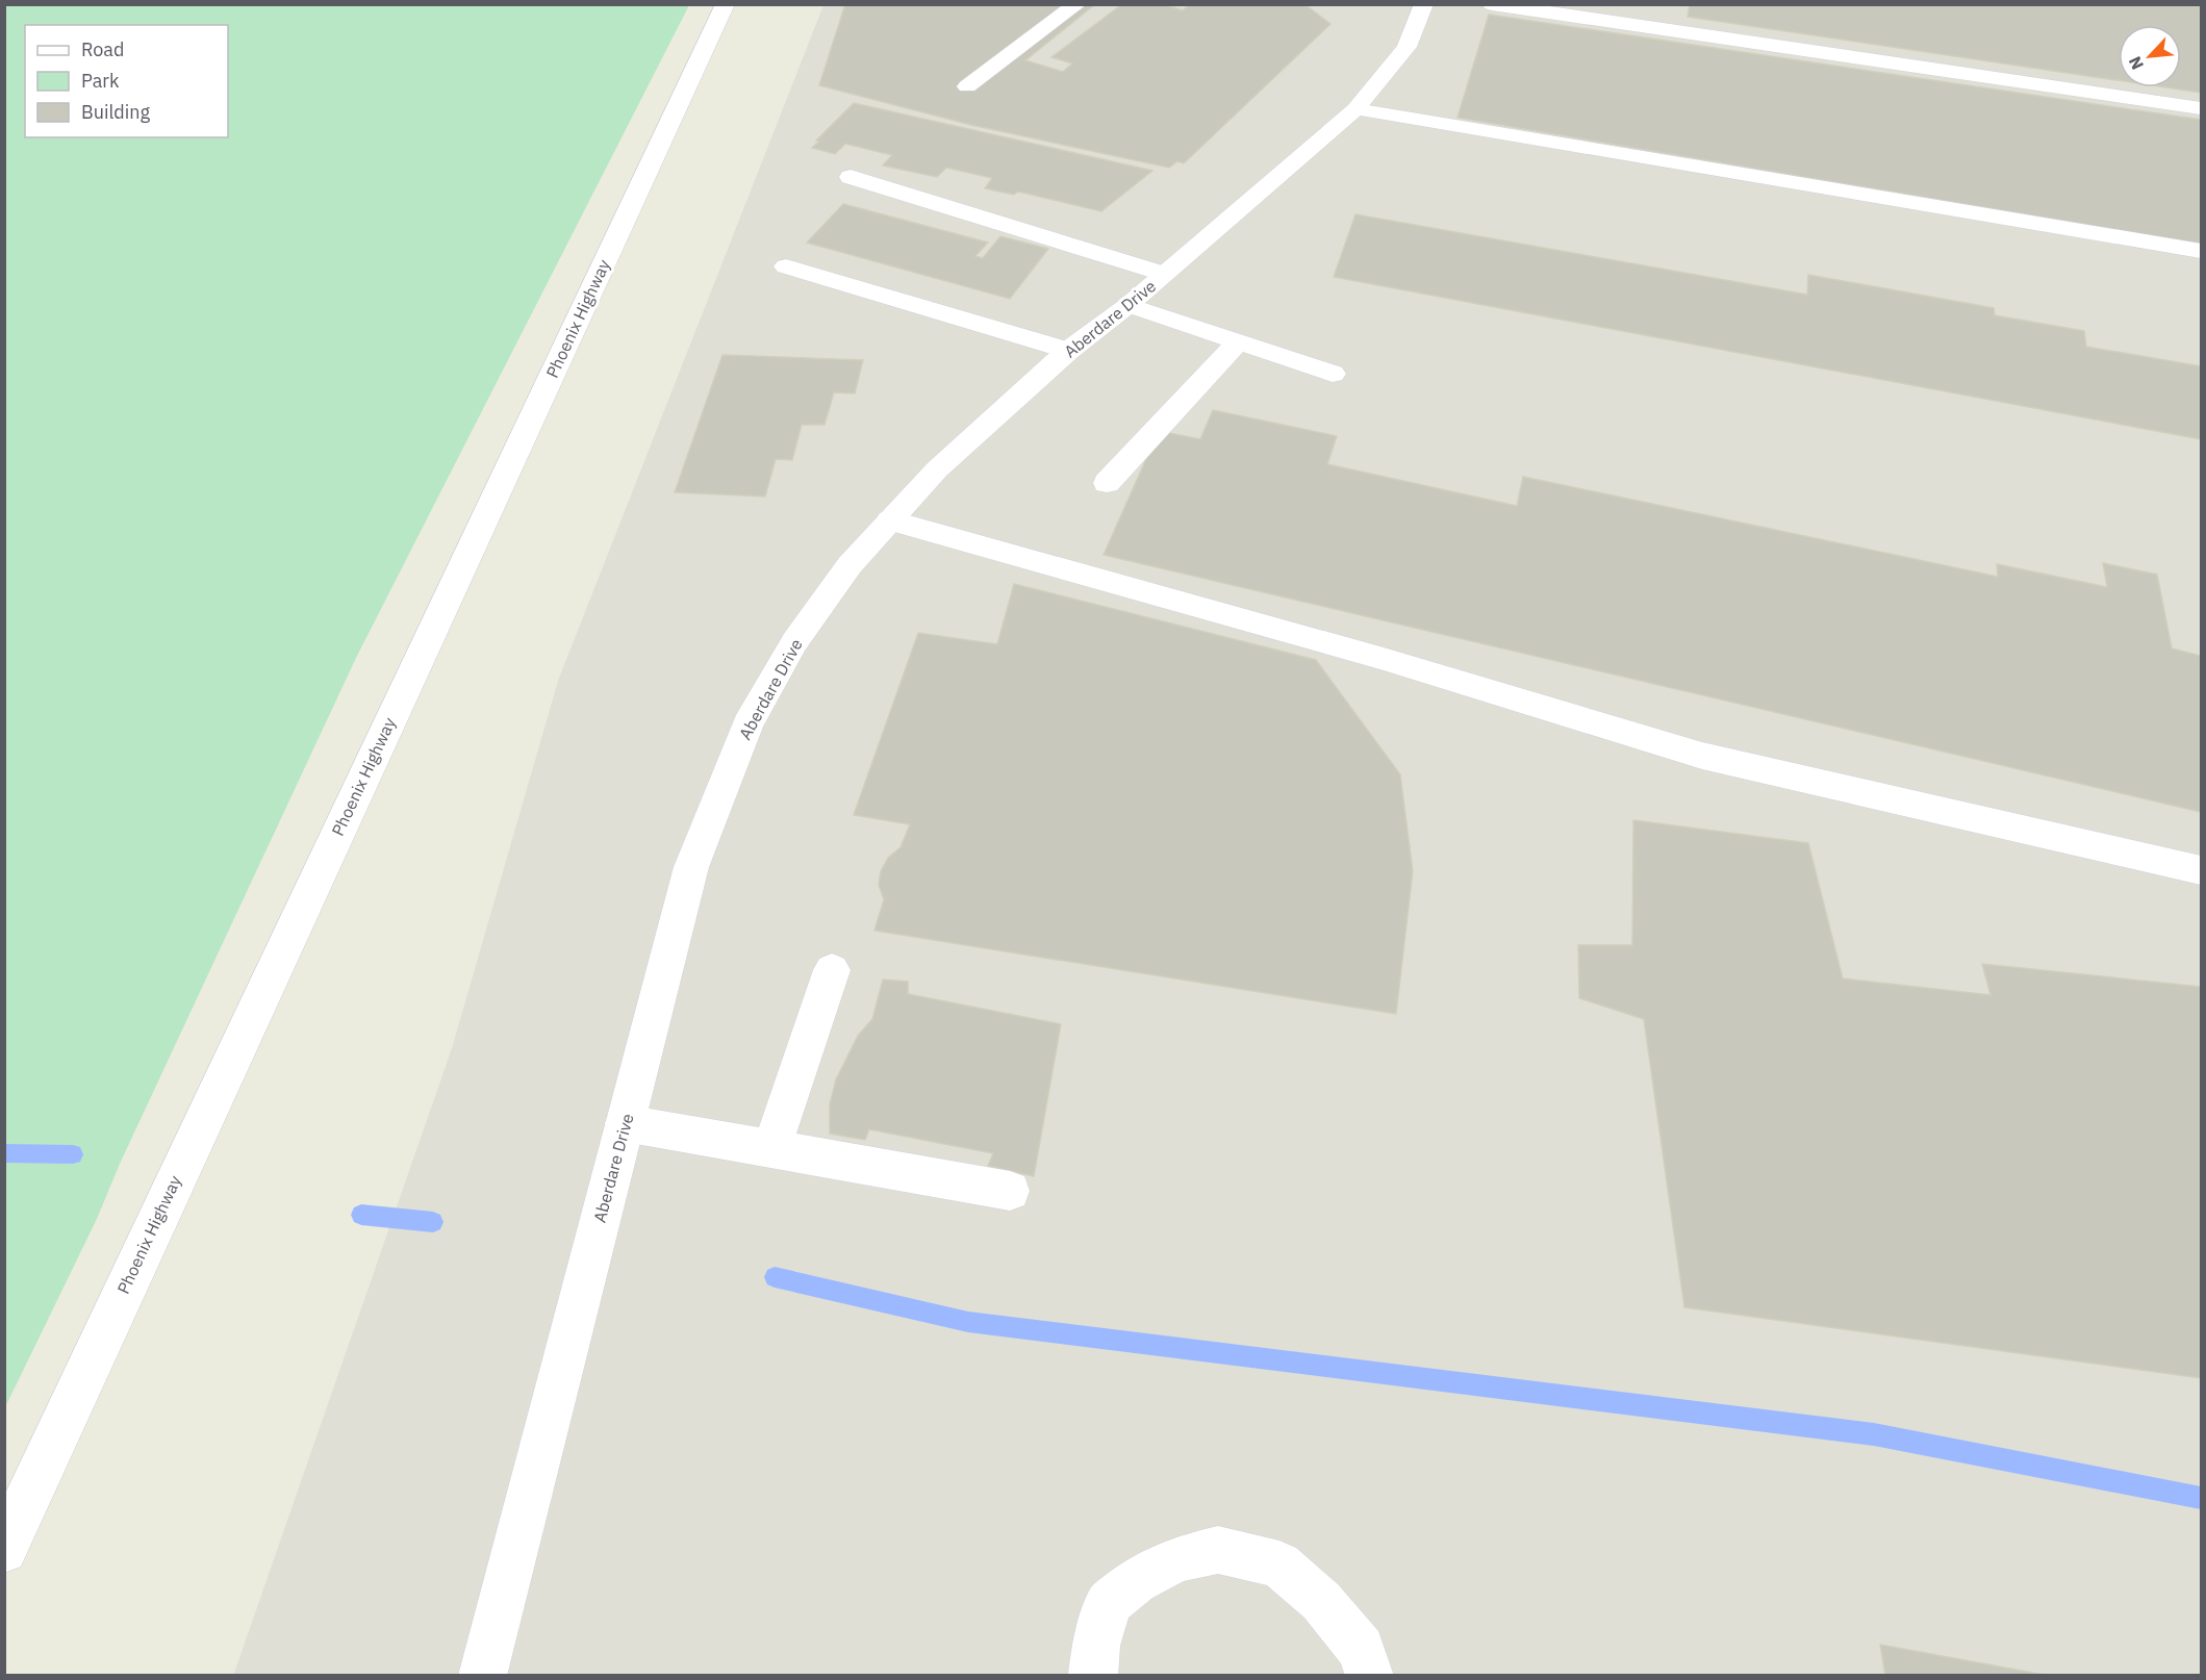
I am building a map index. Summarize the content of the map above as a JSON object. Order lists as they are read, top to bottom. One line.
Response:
{"streets":{"street":["Phoenix Highway","Aberdare Drive"]},"legend":["Road","Park","Building"],"north":"bottom left"}
